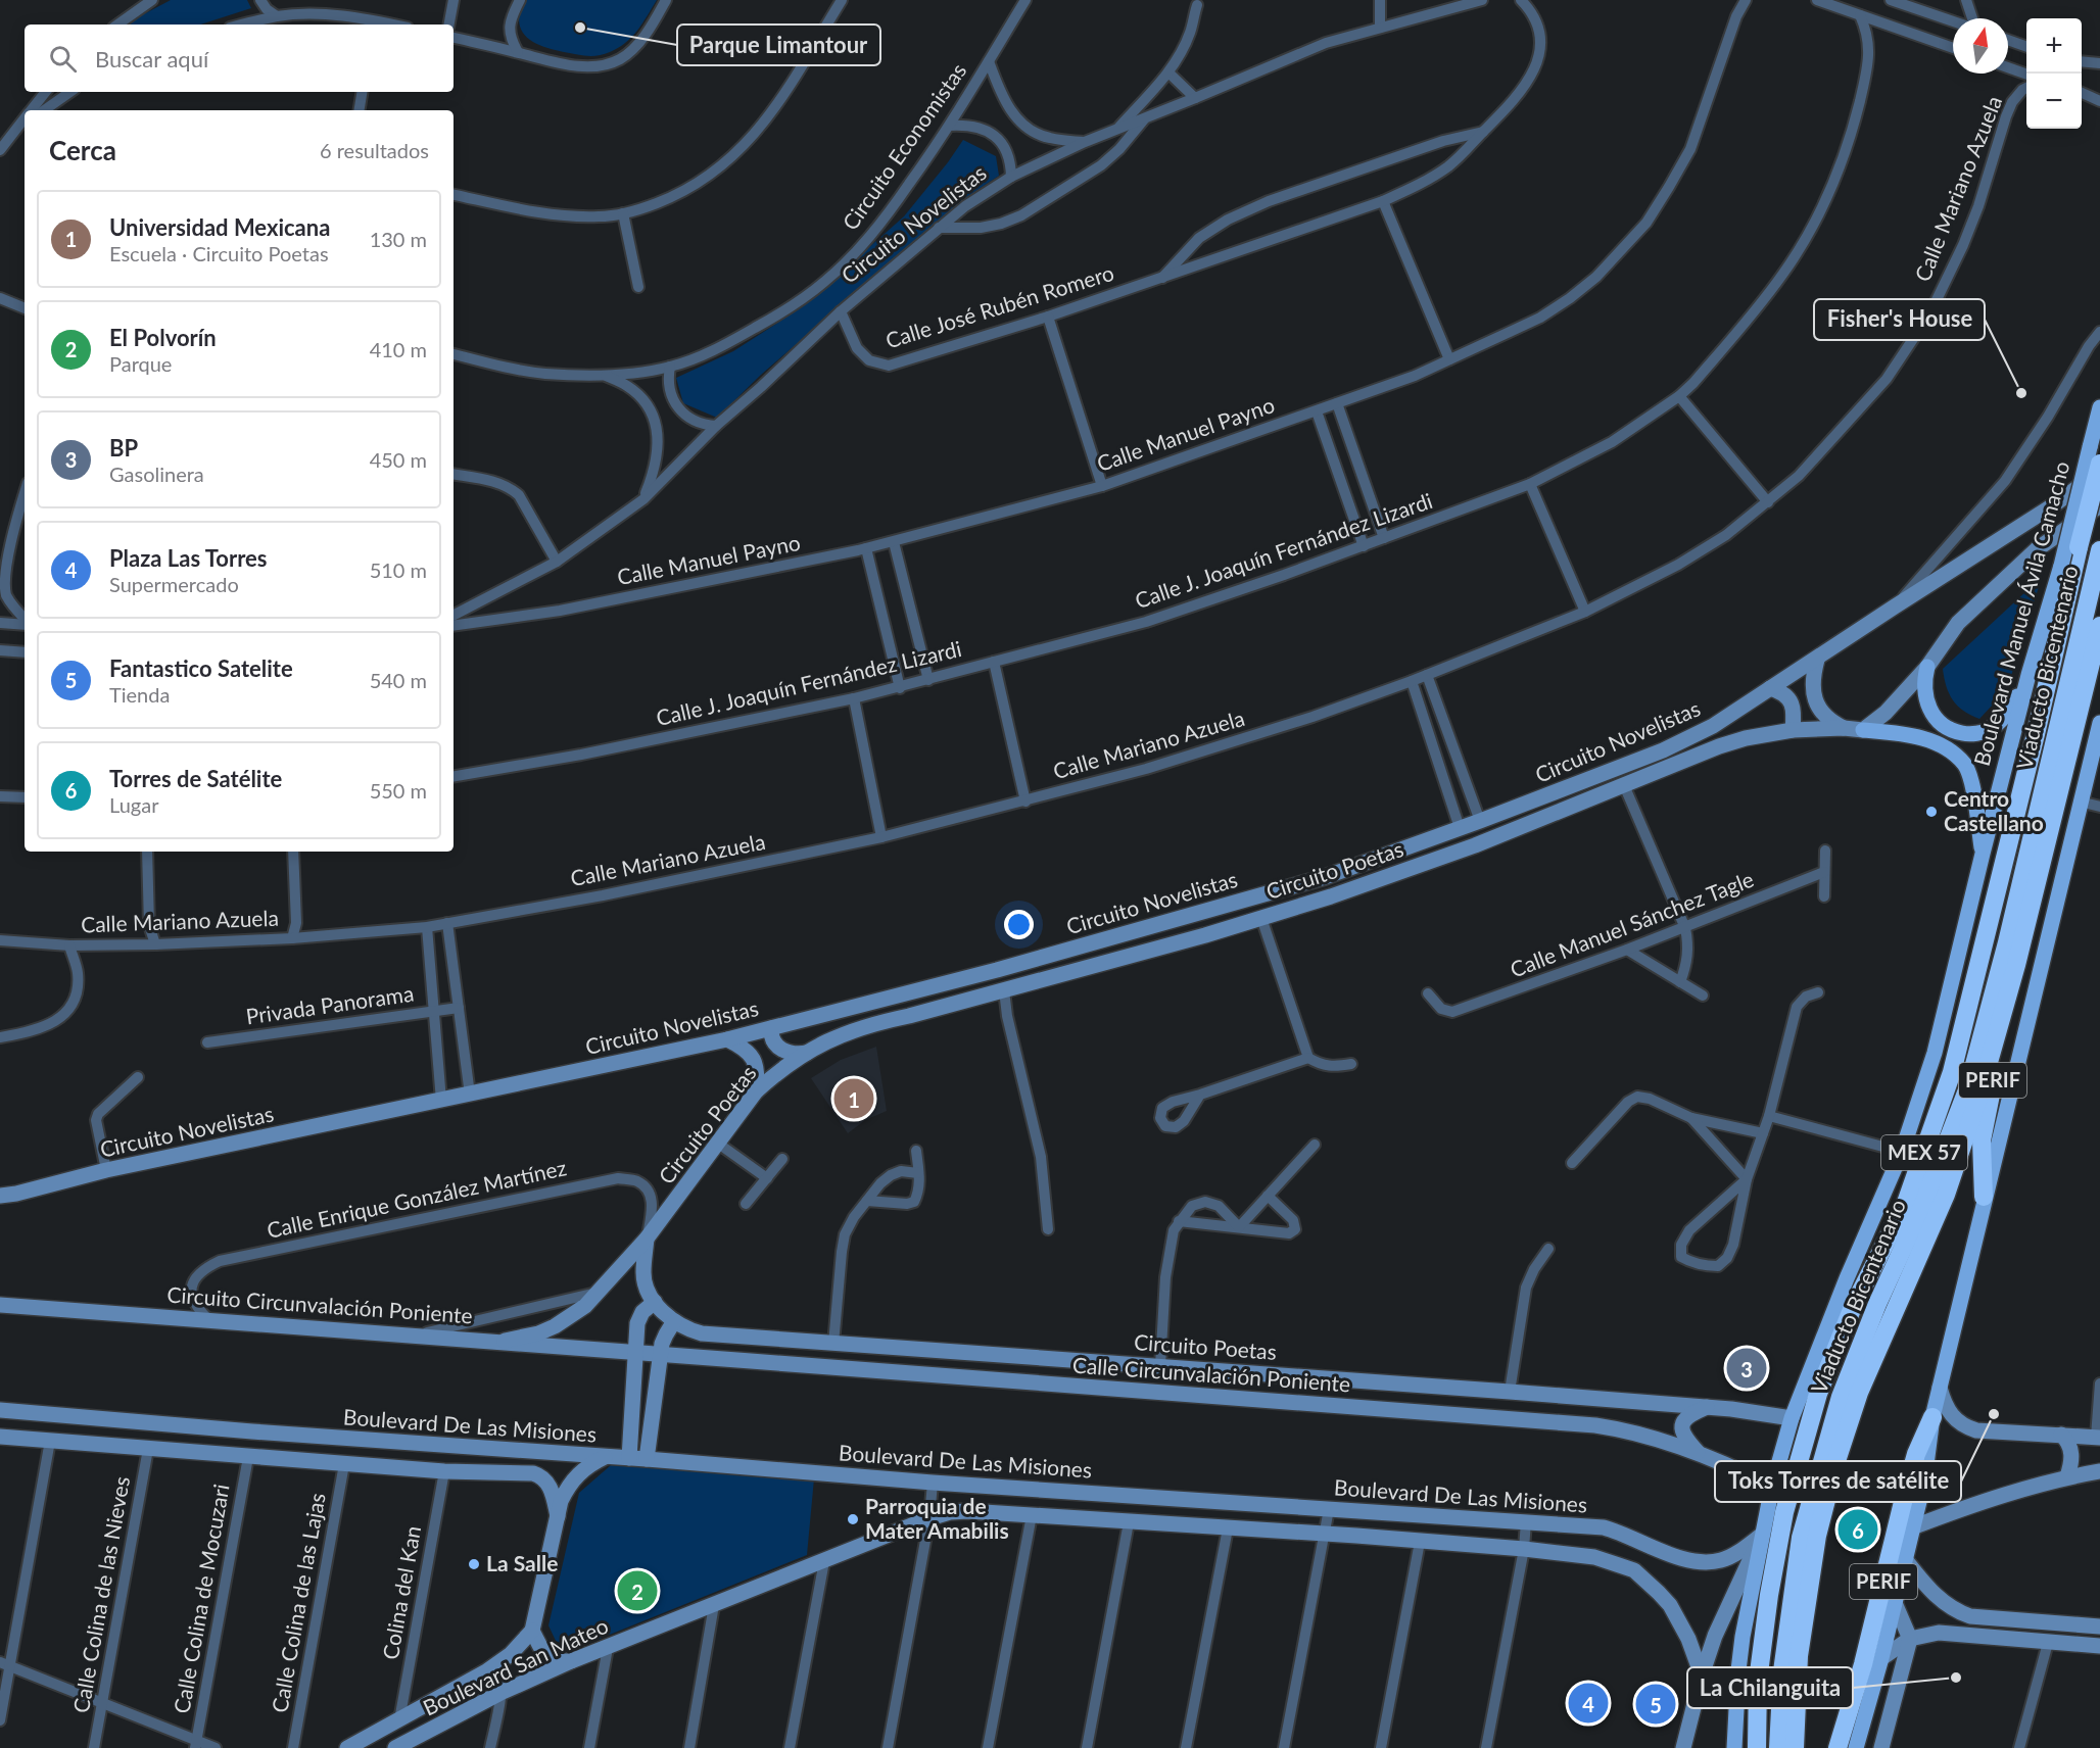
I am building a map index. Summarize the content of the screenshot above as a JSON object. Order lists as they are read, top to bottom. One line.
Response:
{"streets":{"highway":["Boulevard Manuel Ávila Camacho","Viaducto Bicentenario","PERIF","MEX 57"],"main road":["Circuito Novelistas","Circuito Poetas","Circuito Circunvalación Poniente","Calle Circunvalación Poniente","Boulevard De Las Misiones","Boulevard San Mateo"],"street":["Circuito Economistas","Calle Mariano Azuela","Calle José Rubén Romero","Calle Manuel Payno","Calle J. Joaquín Fernández Lizardi","Calle Manuel Sánchez Tagle","Privada Panorama","Calle Enrique González Martínez","Colina del Kan","Calle Colina de las Nieves","Calle Colina de Mocuzari","Calle Colina de las Lajas"]},"crossings":[["Circuito Novelistas","Calle José Rubén Romero"],["Boulevard Manuel Ávila Camacho","Circuito Poetas"],["Boulevard Manuel Ávila Camacho","Calle Circunvalación Poniente"],["Boulevard Manuel Ávila Camacho","Boulevard De Las Misiones"],["Circuito Poetas","Calle Enrique González Martínez"],["Circuito Poetas","Circuito Circunvalación Poniente"],["PERIF","MEX 57"],["Calle Enrique González Martínez","Circuito Circunvalación Poniente"],["Circuito Circunvalación Poniente","Calle Circunvalación Poniente"],["Boulevard De Las Misiones","Colina del Kan"],["Boulevard De Las Misiones","Calle Colina de las Nieves"],["Boulevard De Las Misiones","Calle Colina de Mocuzari"],["Boulevard De Las Misiones","Calle Colina de las Lajas"],["Colina del Kan","Boulevard San Mateo"]],"places":["Parque Limantour","Fisher's House","Centro Castellano","Toks Torres de satélite","Parroquia de Mater Amabilis","La Salle","La Chilanguita"],"north":"top","page":{"map_buttons":["+","−"],"search":"Buscar aquí","heading":["Cerca","6 resultados"],"list":[{"mark":"1","name":"Universidad Mexicana","note":"Escuela · Circuito Poetas","value":"130 m"},{"mark":"2","name":"El Polvorín","note":"Parque","value":"410 m"},{"mark":"3","name":"BP","note":"Gasolinera","value":"450 m"},{"mark":"4","name":"Plaza Las Torres","note":"Supermercado","value":"510 m"},{"mark":"5","name":"Fantastico Satelite","note":"Tienda","value":"540 m"},{"mark":"6","name":"Torres de Satélite","note":"Lugar","value":"550 m"}],"pins":["1","3","6","2","4","5"]}}
